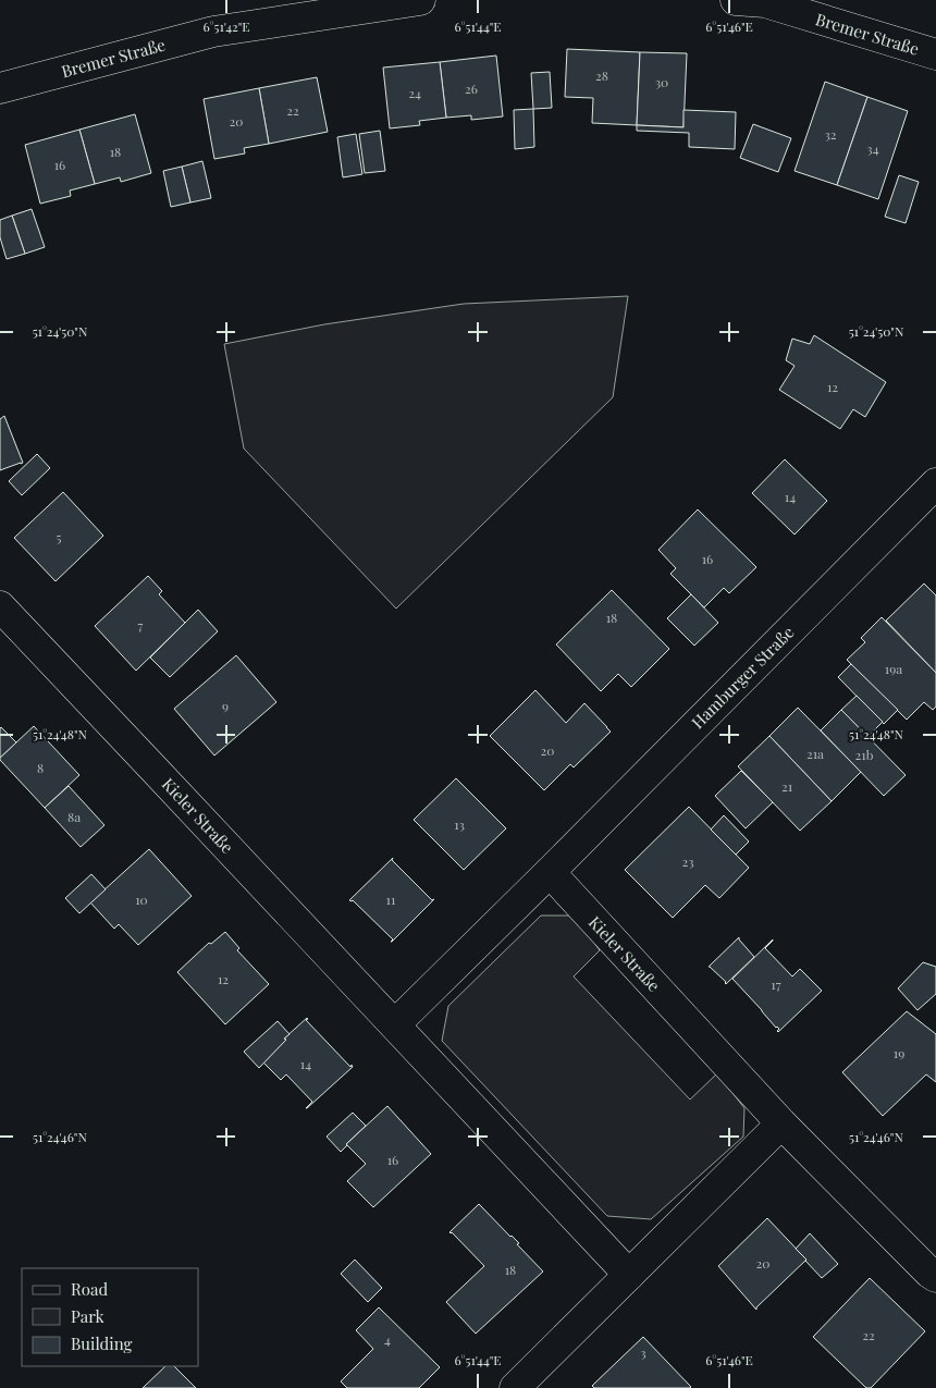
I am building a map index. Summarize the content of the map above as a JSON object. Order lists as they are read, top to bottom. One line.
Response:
{"streets":{"street":["Bremer Straße","Hamburger Straße","Kieler Straße"]},"crossings":[["Hamburger Straße","Kieler Straße"]],"house_numbers":["28","30","26","24","22","20","32","34","18","16","12","14","5","16","18","7","19a","9","20","21a","21b","8","21","8a","13","23","10","11","12","17","19","14","16","20","18","22","4","3"],"legend":["Road","Park","Building"],"coordinates":["6°51'42\"E","6°51'44\"E","6°51'46\"E","51°24'50\"N","51°24'48\"N","51°24'46\"N"]}
